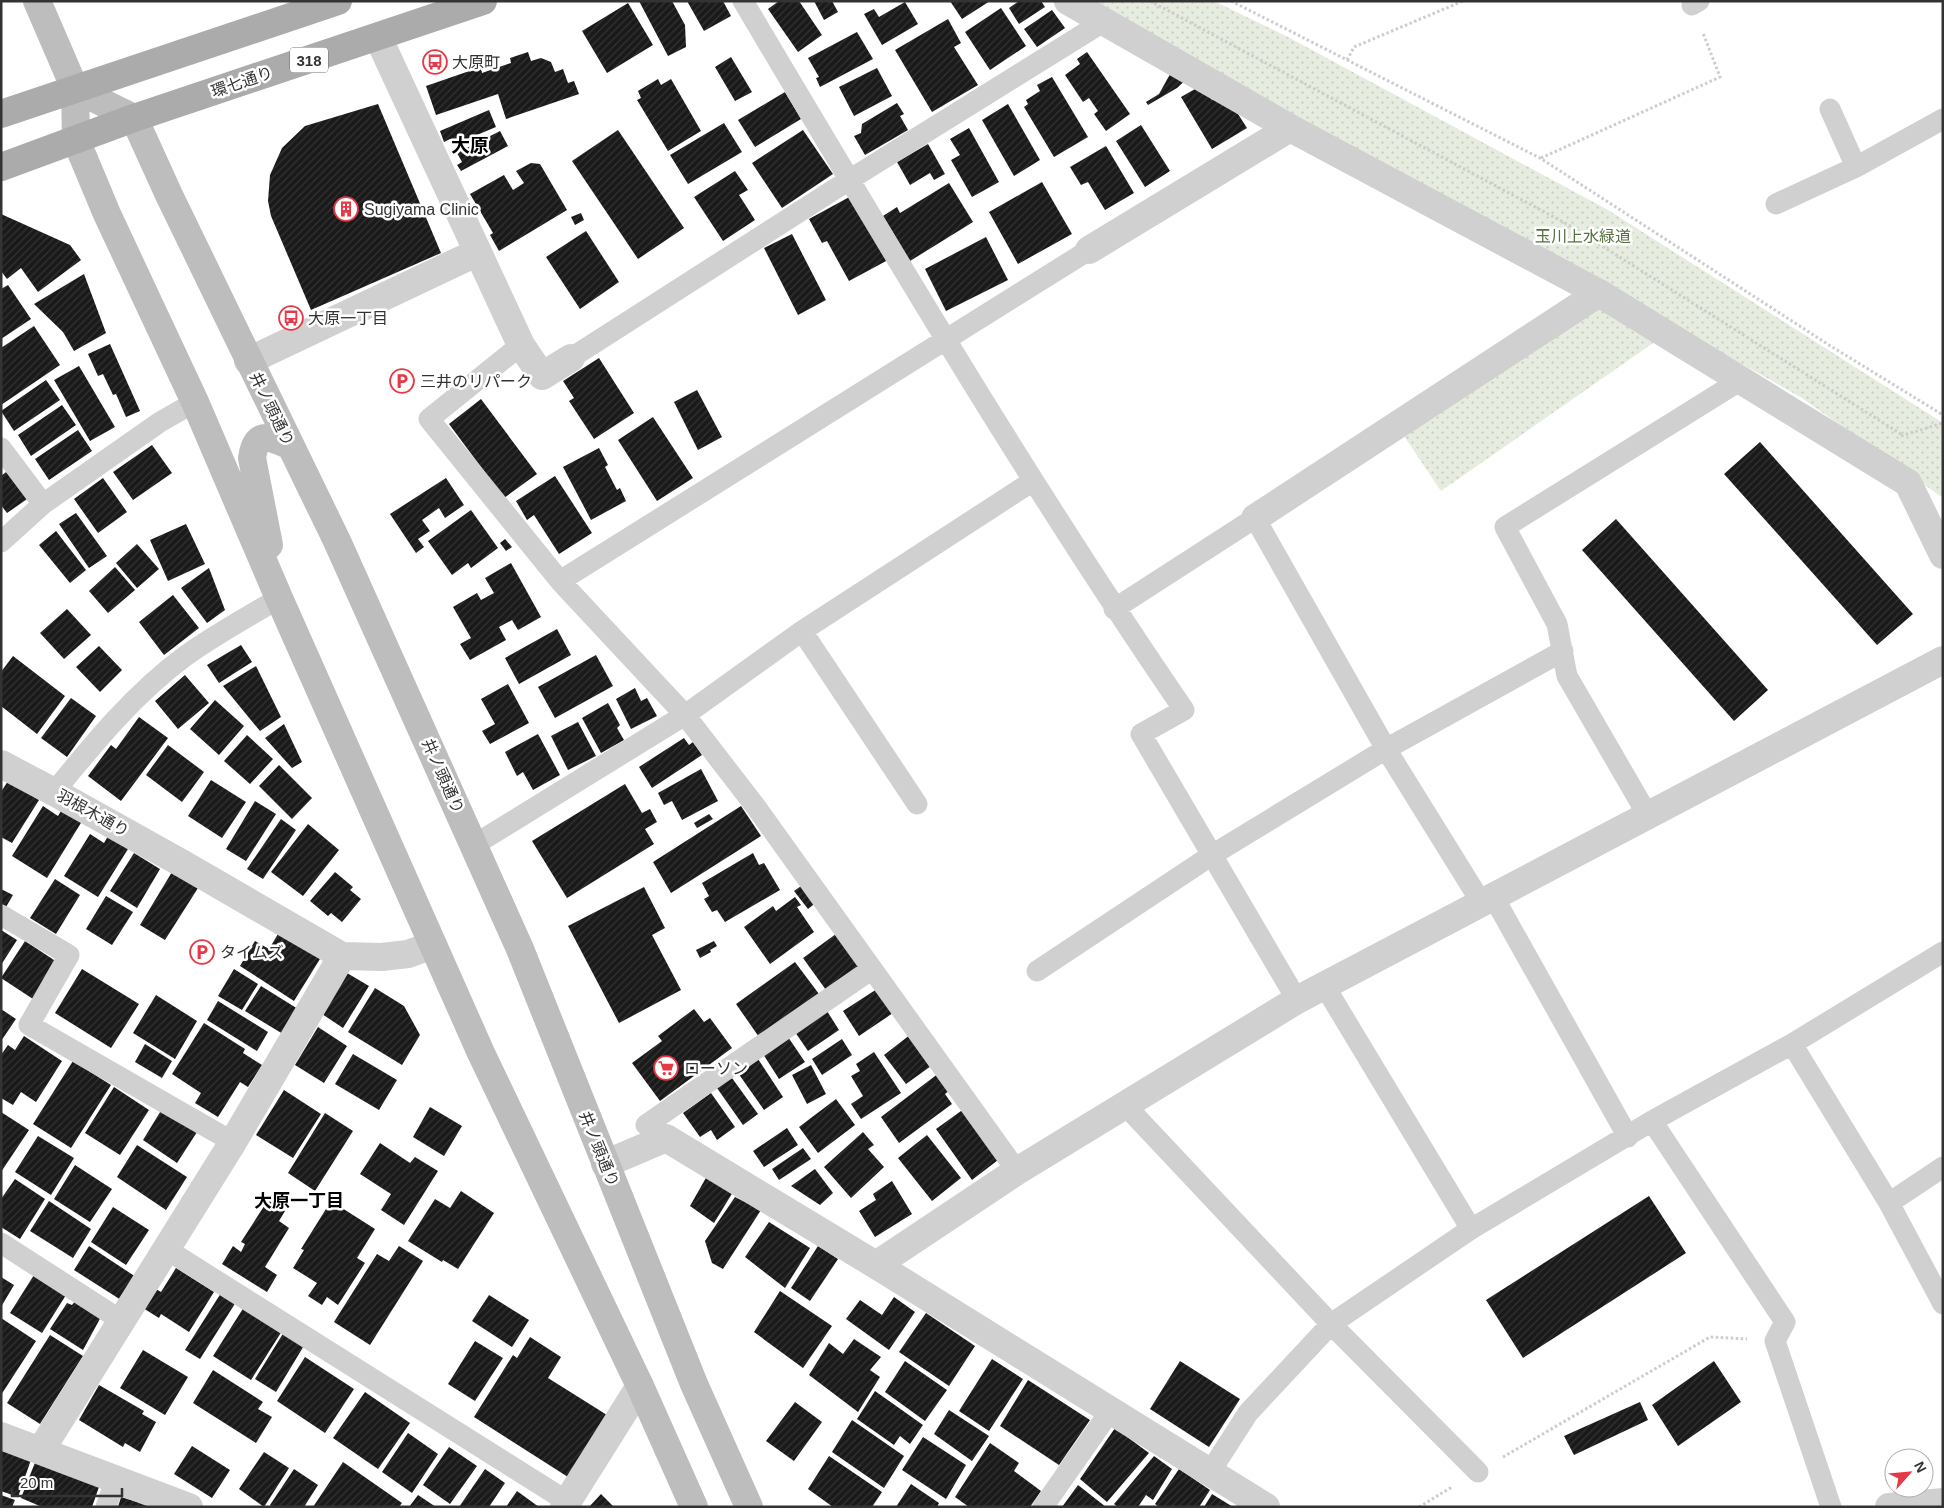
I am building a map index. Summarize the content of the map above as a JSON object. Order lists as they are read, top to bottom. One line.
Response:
{"streets":{"main road":["318","環七通り","井ノ頭通り"],"street":["羽根木通り"]},"crossings":[["環七通り","井ノ頭通り"]],"districts":["大原","大原一丁目"],"parks":["玉川上水緑道"],"places":{"bus stop":["大原町","大原一丁目"],"building":["Sugiyama Clinic"],"parking":["三井のリパーク","タイムズ"],"supermarket":["ローソン"]},"scale_bar":"20 m","north":"top right"}
